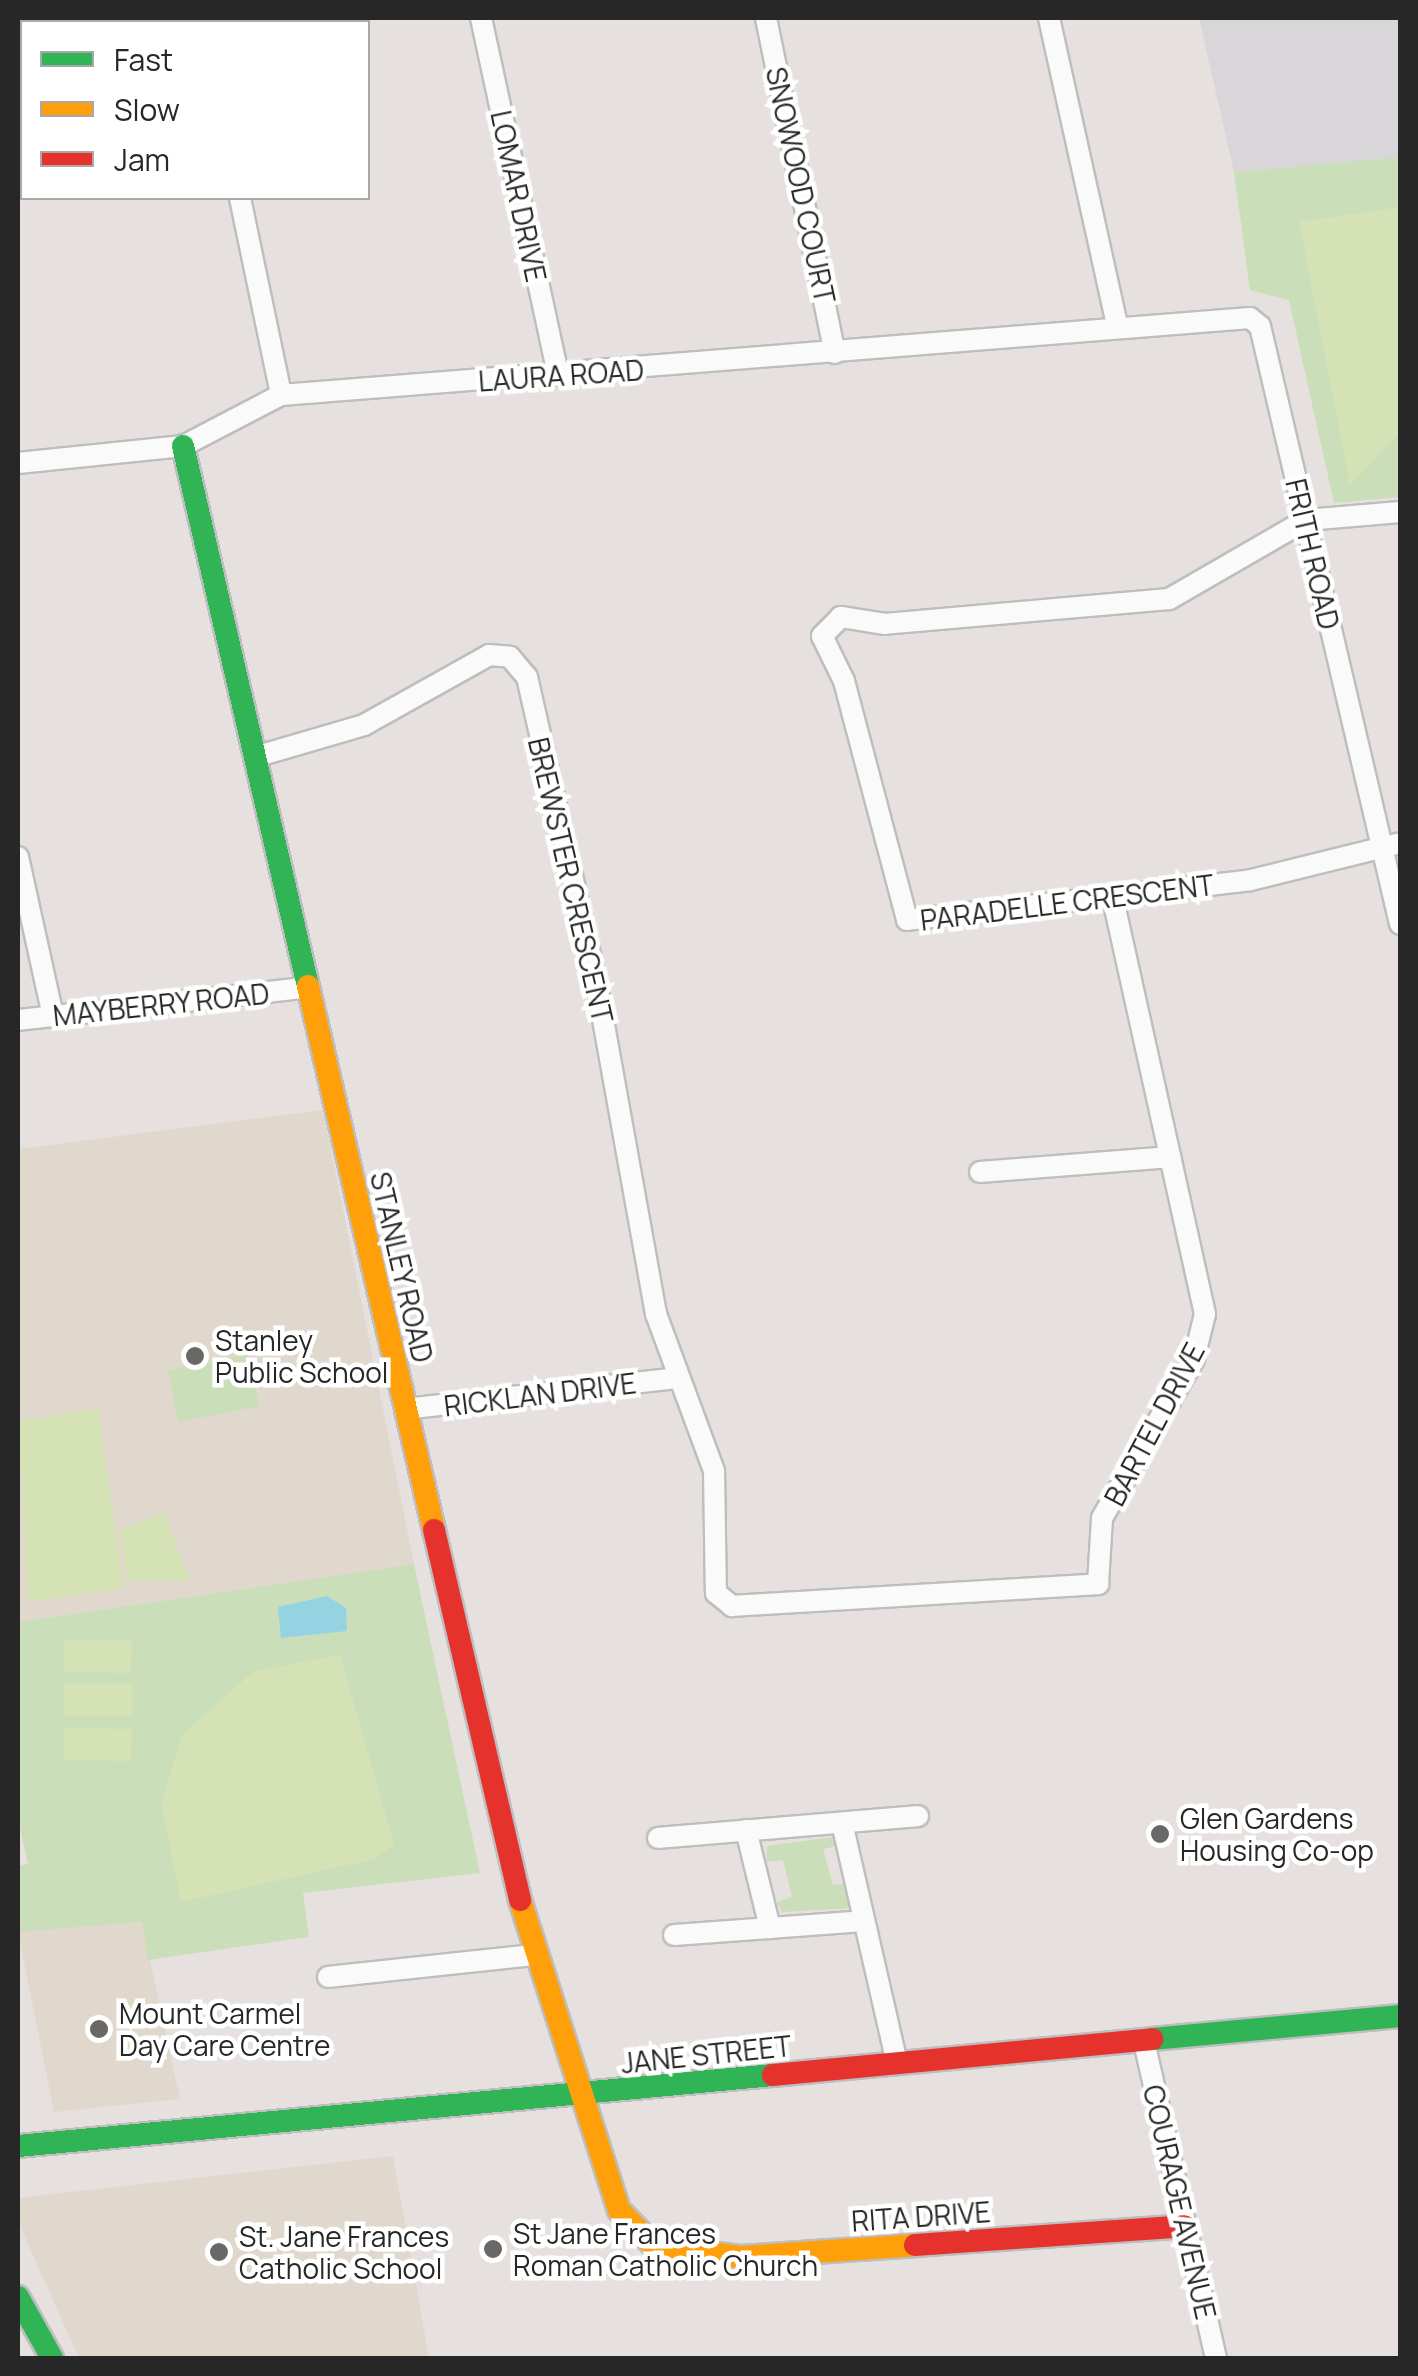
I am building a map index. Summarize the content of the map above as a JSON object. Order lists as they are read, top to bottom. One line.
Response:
{"streets":{"street":["SNOWOOD COURT","LOMAR DRIVE","LAURA ROAD","FRITH ROAD","BREWSTER CRESCENT","PARADELLE CRESCENT","MAYBERRY ROAD","STANLEY ROAD","RICKLAN DRIVE","BARTEL DRIVE","JANE STREET","COURAGE AVENUE","RITA DRIVE"]},"crossings":[["SNOWOOD COURT","LAURA ROAD"],["LOMAR DRIVE","LAURA ROAD"],["LAURA ROAD","FRITH ROAD"],["LAURA ROAD","STANLEY ROAD"],["FRITH ROAD","PARADELLE CRESCENT"],["BREWSTER CRESCENT","STANLEY ROAD"],["BREWSTER CRESCENT","RICKLAN DRIVE"],["BREWSTER CRESCENT","BARTEL DRIVE"],["PARADELLE CRESCENT","BARTEL DRIVE"],["MAYBERRY ROAD","STANLEY ROAD"],["STANLEY ROAD","RICKLAN DRIVE"],["STANLEY ROAD","JANE STREET"],["STANLEY ROAD","RITA DRIVE"],["RICKLAN DRIVE","BARTEL DRIVE"],["JANE STREET","COURAGE AVENUE"],["JANE STREET","RITA DRIVE"],["COURAGE AVENUE","RITA DRIVE"]],"places":["Stanley Public School","Glen Gardens Housing Co-op","Mount Carmel Day Care Centre","St Jane Frances Roman Catholic Church","St. Jane Frances Catholic School"],"legend":["Fast","Slow","Jam"]}
